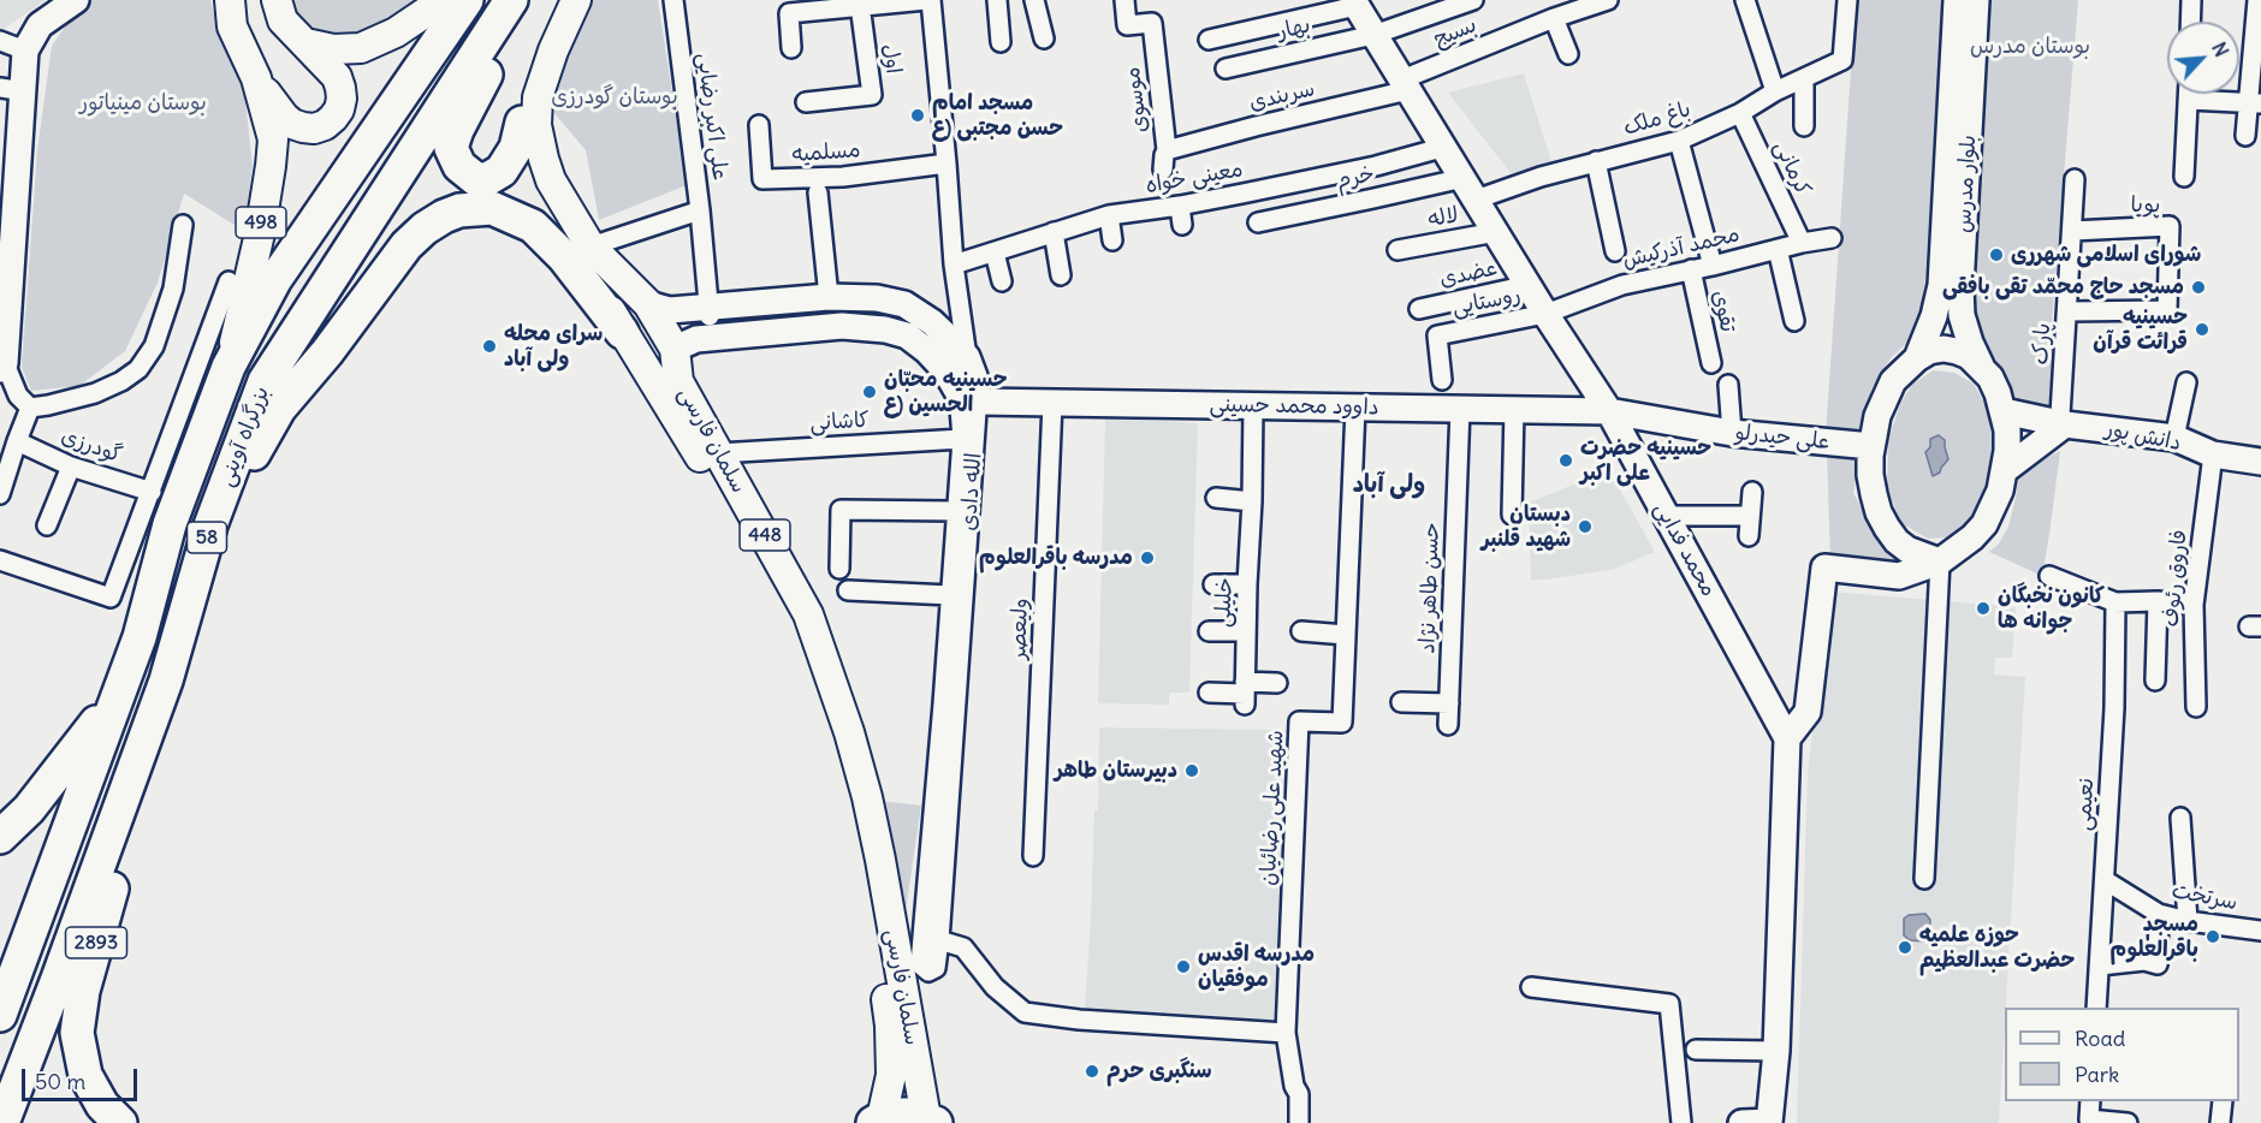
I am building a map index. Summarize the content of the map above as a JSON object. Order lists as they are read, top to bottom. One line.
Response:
{"streets":{"highway":["بزرگراه آوینی","58","2893"],"main road":["498","سلمان فارسی","448"],"street":["بهار","بسیج","اول","سربندی","موسوی","علی اکبر رضایی","باغ ملک","مسلمیه","کرمانی","معینی خواه","خرم","بلوار مدرس","پویا","لاله","محمد آذرکیش","عضدی","روستایی","تقوی","پارک","داوود محمد حسینی","کاشانی","دانش پور","علی حیدرلو","گودرزی","الله دادی","محمد فدایی","فاروق رئوف","حسن طاهر نژاد","خلیلی","ولیعصر","نعیمی","شهید علی رضائیان","سرتخت"]},"crossings":[["بهار","محمد فدایی"],["بسیج","سربندی"],["بسیج","محمد فدایی"],["سربندی","موسوی"],["سربندی","محمد فدایی"],["علی اکبر رضایی","سلمان فارسی"],["باغ ملک","کرمانی"],["باغ ملک","خرم"],["باغ ملک","محمد فدایی"],["کرمانی","محمد آذرکیش"],["معینی خواه","محمد فدایی"],["خرم","محمد فدایی"],["بلوار مدرس","دانش پور"],["بلوار مدرس","علی حیدرلو"],["پویا","پارک"],["لاله","محمد فدایی"],["498","بزرگراه آوینی"],["محمد آذرکیش","روستایی"],["محمد آذرکیش","تقوی"],["محمد آذرکیش","محمد فدایی"],["عضدی","محمد فدایی"],["روستایی","محمد فدایی"],["پارک","دانش پور"],["داوود محمد حسینی","علی حیدرلو"],["داوود محمد حسینی","الله دادی"],["داوود محمد حسینی","محمد فدایی"],["داوود محمد حسینی","حسن طاهر نژاد"],["داوود محمد حسینی","خلیلی"],["داوود محمد حسینی","ولیعصر"],["داوود محمد حسینی","شهید علی رضائیان"],["کاشانی","سلمان فارسی"],["کاشانی","الله دادی"],["بزرگراه آوینی","2893"],["دانش پور","علی حیدرلو"],["دانش پور","فاروق رئوف"],["علی حیدرلو","محمد فدایی"],["سلمان فارسی","الله دادی"],["سلمان فارسی","448"],["نعیمی","سرتخت"]],"districts":["ولی آباد"],"parks":["بوستان مدرس","بوستان گودرزی","بوستان مینیاتور"],"places":["مسجد امام حسن مجتبی (ع","شورای اسلامی شهرری","مسجد حاج محمّد تقی بافقی","حسینیه قرائت قرآن","سرای محله ولی آباد","حسینیه محبّان الحسین (ع","حسینیه حضرت علی اکبر","دبستان شهید قلنبر","مدرسه باقرالعلوم","کانون نخبگان جوانه ها","دبیرستان طاهر","مسجد باقرالعلوم","حوزه علمیه حضرت عبدالعظیم","مدرسه اقدس موفقیان","سنگبری حرم"],"legend":["Road","Park"],"scale_bar":"50 m","north":"top right"}
